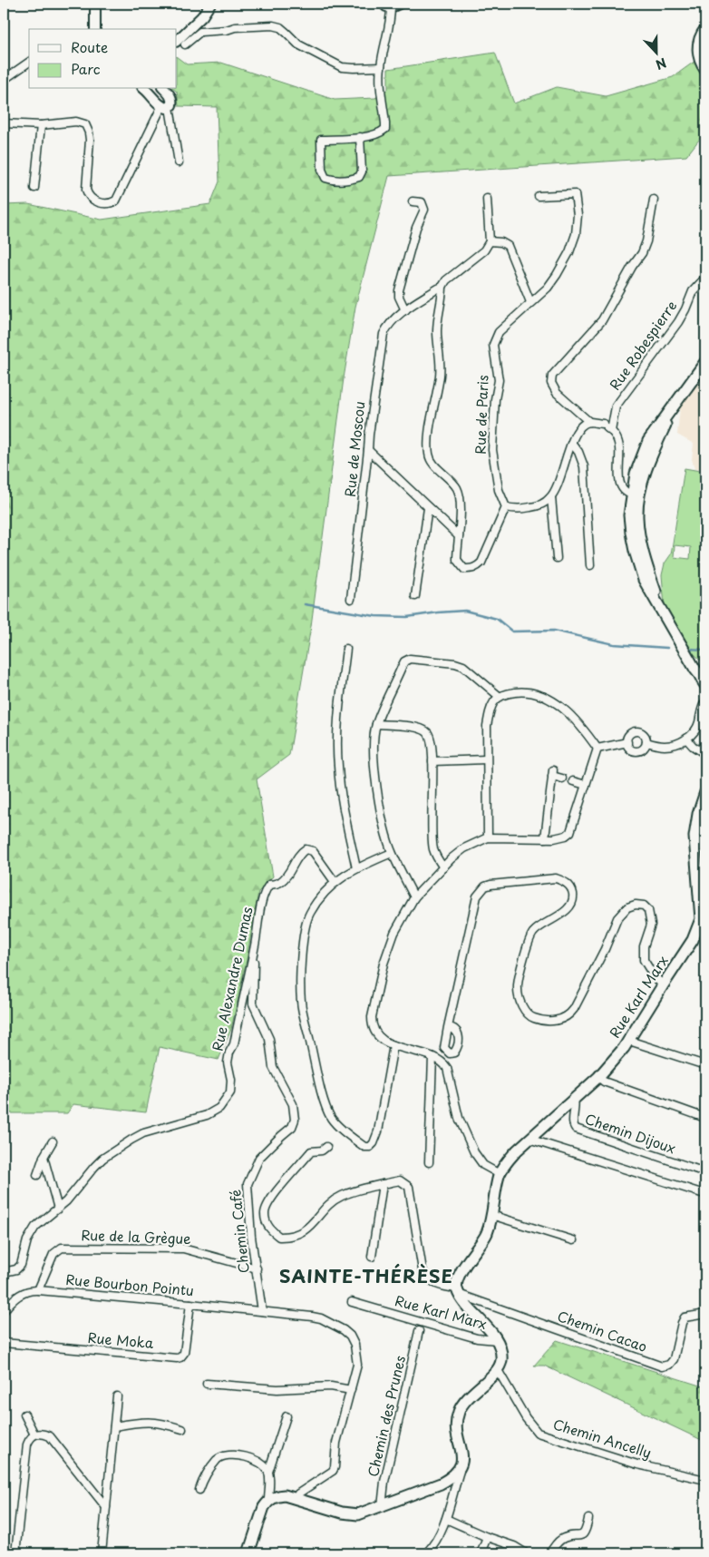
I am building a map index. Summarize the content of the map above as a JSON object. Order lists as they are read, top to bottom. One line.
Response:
{"streets":{"main road":["Rue Karl Marx"],"street":["Rue Robespierre","Rue de Paris","Rue de Moscou","Rue Alexandre Dumas","Chemin Dijoux","Chemin Café","Rue de la Grègue","Rue Bourbon Pointu","Chemin Cacao","Rue Moka","Chemin des Prunes","Chemin Ancelly"]},"crossings":[["Rue Alexandre Dumas","Chemin Café"],["Rue Karl Marx","Chemin Dijoux"],["Rue Karl Marx","Chemin Cacao"],["Rue Karl Marx","Chemin Ancelly"],["Chemin Café","Rue de la Grègue"],["Chemin Café","Rue Bourbon Pointu"],["Rue de la Grègue","Rue Bourbon Pointu"],["Rue Bourbon Pointu","Rue Moka"]],"districts":["SAINTE-THÉRÈSE"],"legend":["Route","Parc"],"north":"bottom"}
